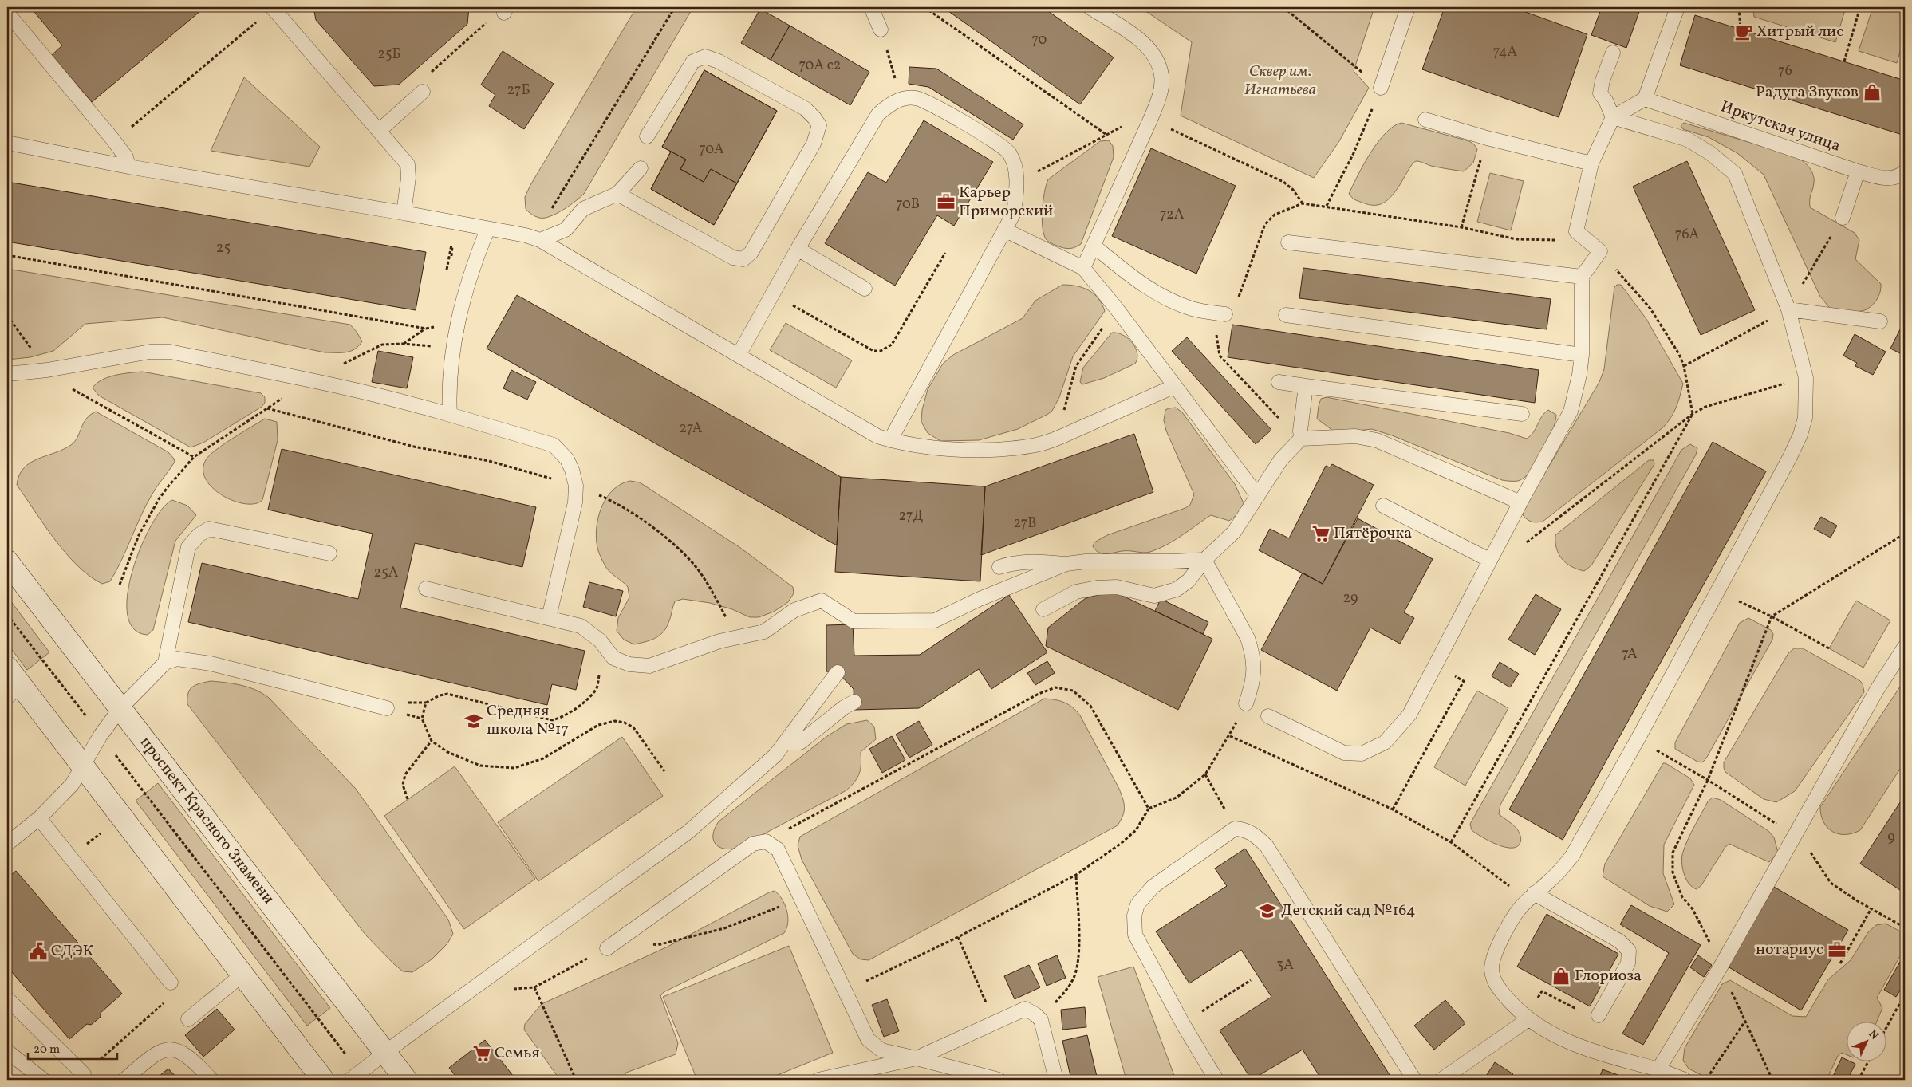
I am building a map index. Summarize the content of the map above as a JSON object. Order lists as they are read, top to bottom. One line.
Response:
{"streets":{"main road":["проспект Красного Знамени"],"lane":["Иркутская улица"]},"parks":["Cквер им. Игнатьева"],"places":{"cafe":["Хитрый лис"],"shop":["Радуга Звуков","Глориоза"],"office":["Карьер Приморский","нотариус"],"supermarket":["Пятёрочка","Семья"],"school or university":["Средняя школа №17","Детский сад №164"],"public building":["СДЭК"]},"house_numbers":["70","74А","25Б","70А с2","76","27Б","70А","70В","72А","76А","25","27А","27Д","27В","25А","29","7А","9","3А"],"scale_bar":"20 m","north":"top right"}
